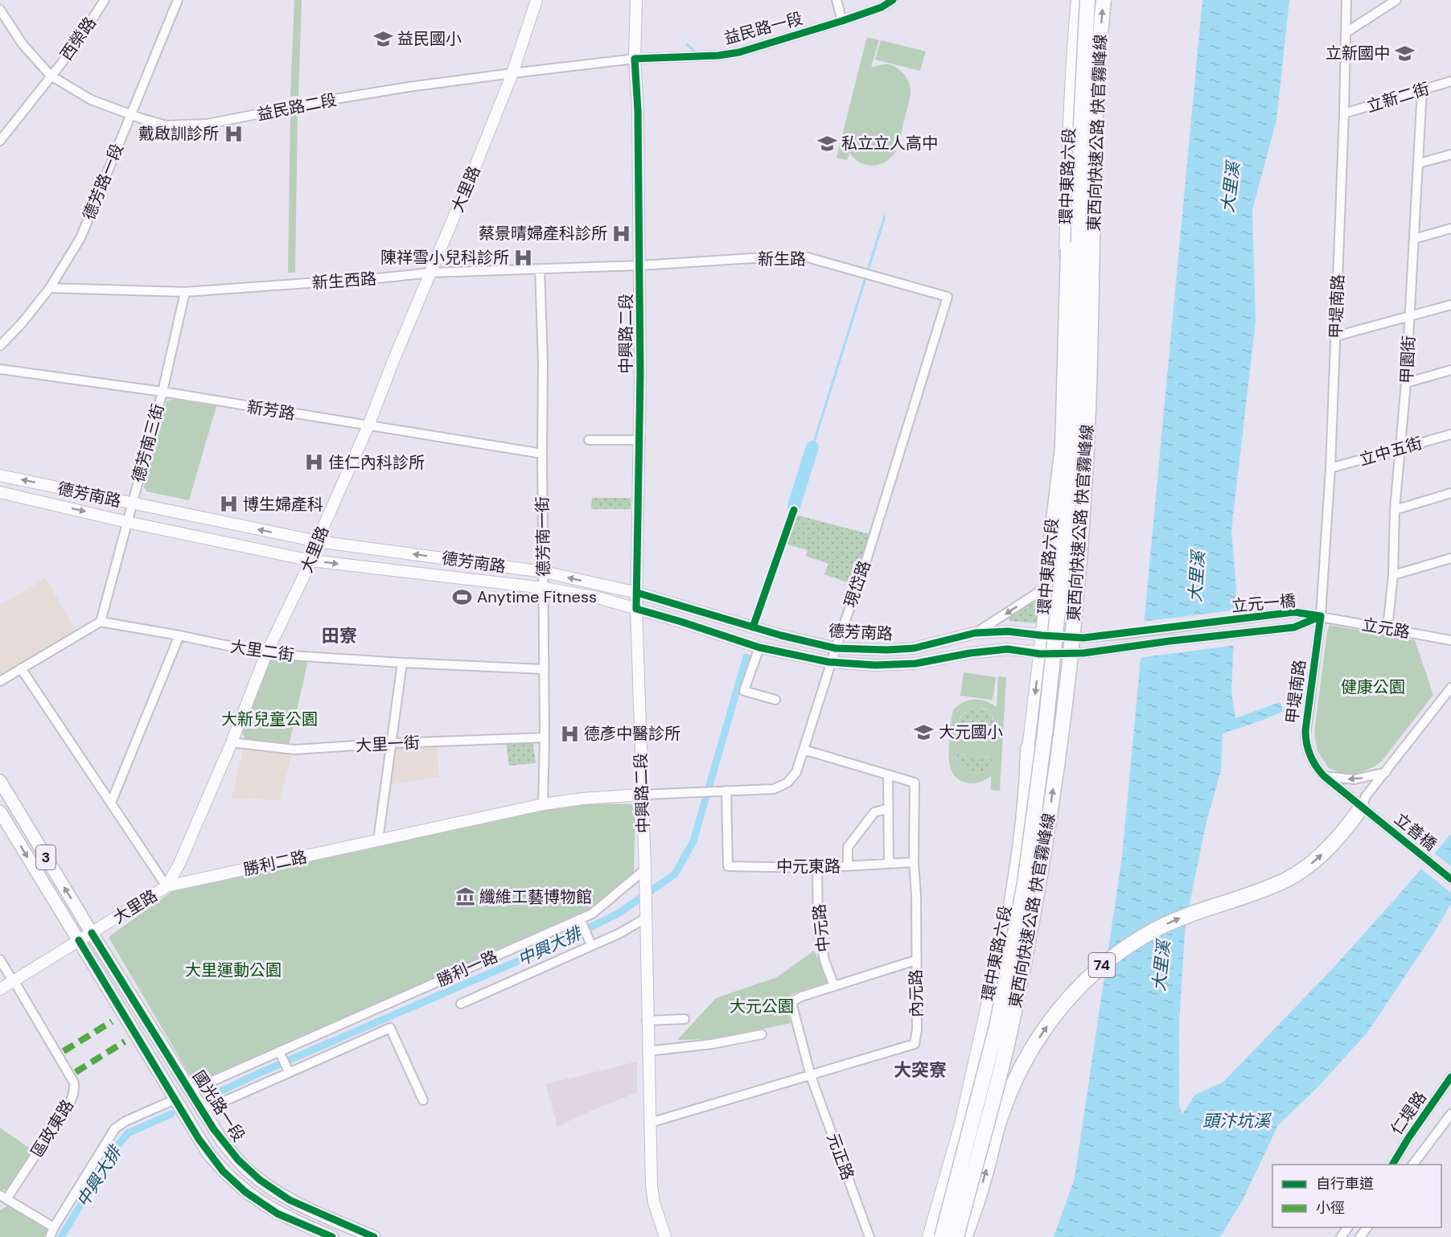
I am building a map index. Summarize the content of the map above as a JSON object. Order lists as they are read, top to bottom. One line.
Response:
{"streets":{"highway":["東西向快速公路 快官霧峰線","74"],"main road":["3","國光路一段"],"street":["益民路一段","西榮路","立新二街","益民路二段","環中東路六段","德芳路一段","大里路","新生路","新生西路","甲堤南路","中興路二段","甲園街","新芳路","德芳南三街","立中五街","德芳南路","德芳南一街","現岱路","立元一橋","立元路","大里二街","大里一街","立善橋","勝利二路","中元東路","中元路","勝利一路","內元路","仁堤路","區政東路","元正路"]},"crossings":[["益民路一段","益民路二段"],["益民路一段","中興路二段"],["西榮路","益民路二段"],["立新二街","甲堤南路"],["立新二街","甲園街"],["益民路二段","德芳路一段"],["益民路二段","大里路"],["益民路二段","中興路二段"],["環中東路六段","德芳南路"],["環中東路六段","立元一橋"],["德芳路一段","新生西路"],["大里路","新生西路"],["大里路","新芳路"],["大里路","德芳南路"],["大里路","大里二街"],["大里路","大里一街"],["大里路","3"],["大里路","勝利二路"],["大里路","國光路一段"],["大里路","區政東路"],["新生路","新生西路"],["新生路","中興路二段"],["新生路","現岱路"],["新生西路","中興路二段"],["新生西路","德芳南三街"],["新生西路","德芳南一街"],["甲堤南路","立中五街"],["甲堤南路","立元一橋"],["甲堤南路","立元路"],["甲堤南路","立善橋"],["甲堤南路","74"],["中興路二段","德芳南路"],["中興路二段","現岱路"],["中興路二段","勝利二路"],["中興路二段","勝利一路"],["甲園街","立中五街"],["甲園街","立元路"],["新芳路","德芳南三街"],["新芳路","德芳南一街"],["德芳南三街","德芳南路"],["德芳南三街","大里二街"],["德芳南路","德芳南一街"],["德芳南路","現岱路"],["德芳南路","立元一橋"],["德芳南一街","大里二街"],["德芳南一街","大里一街"],["德芳南一街","勝利二路"],["現岱路","勝利二路"],["現岱路","中元東路"],["現岱路","內元路"],["立元一橋","立元路"],["立善橋","74"],["3","國光路一段"],["中元東路","中元路"],["中元東路","內元路"],["中元路","元正路"],["勝利一路","國光路一段"],["內元路","元正路"]],"districts":["田寮","大突寮"],"water":["大里溪","中興大排","頭汴坑溪"],"parks":["健康公園","大新兒童公園","大里運動公園","大元公園"],"places":{"school or university":["益民國小","立新國中","私立立人高中","大元國小"],"hospital":["戴啟訓診所","蔡景晴婦產科診所","陳祥雪小兒科診所","佳仁內科診所","博生婦產科","德彥中醫診所"],"sports":["Anytime Fitness"],"museum":["纖維工藝博物館"]},"legend":["自行車道","小徑"]}
